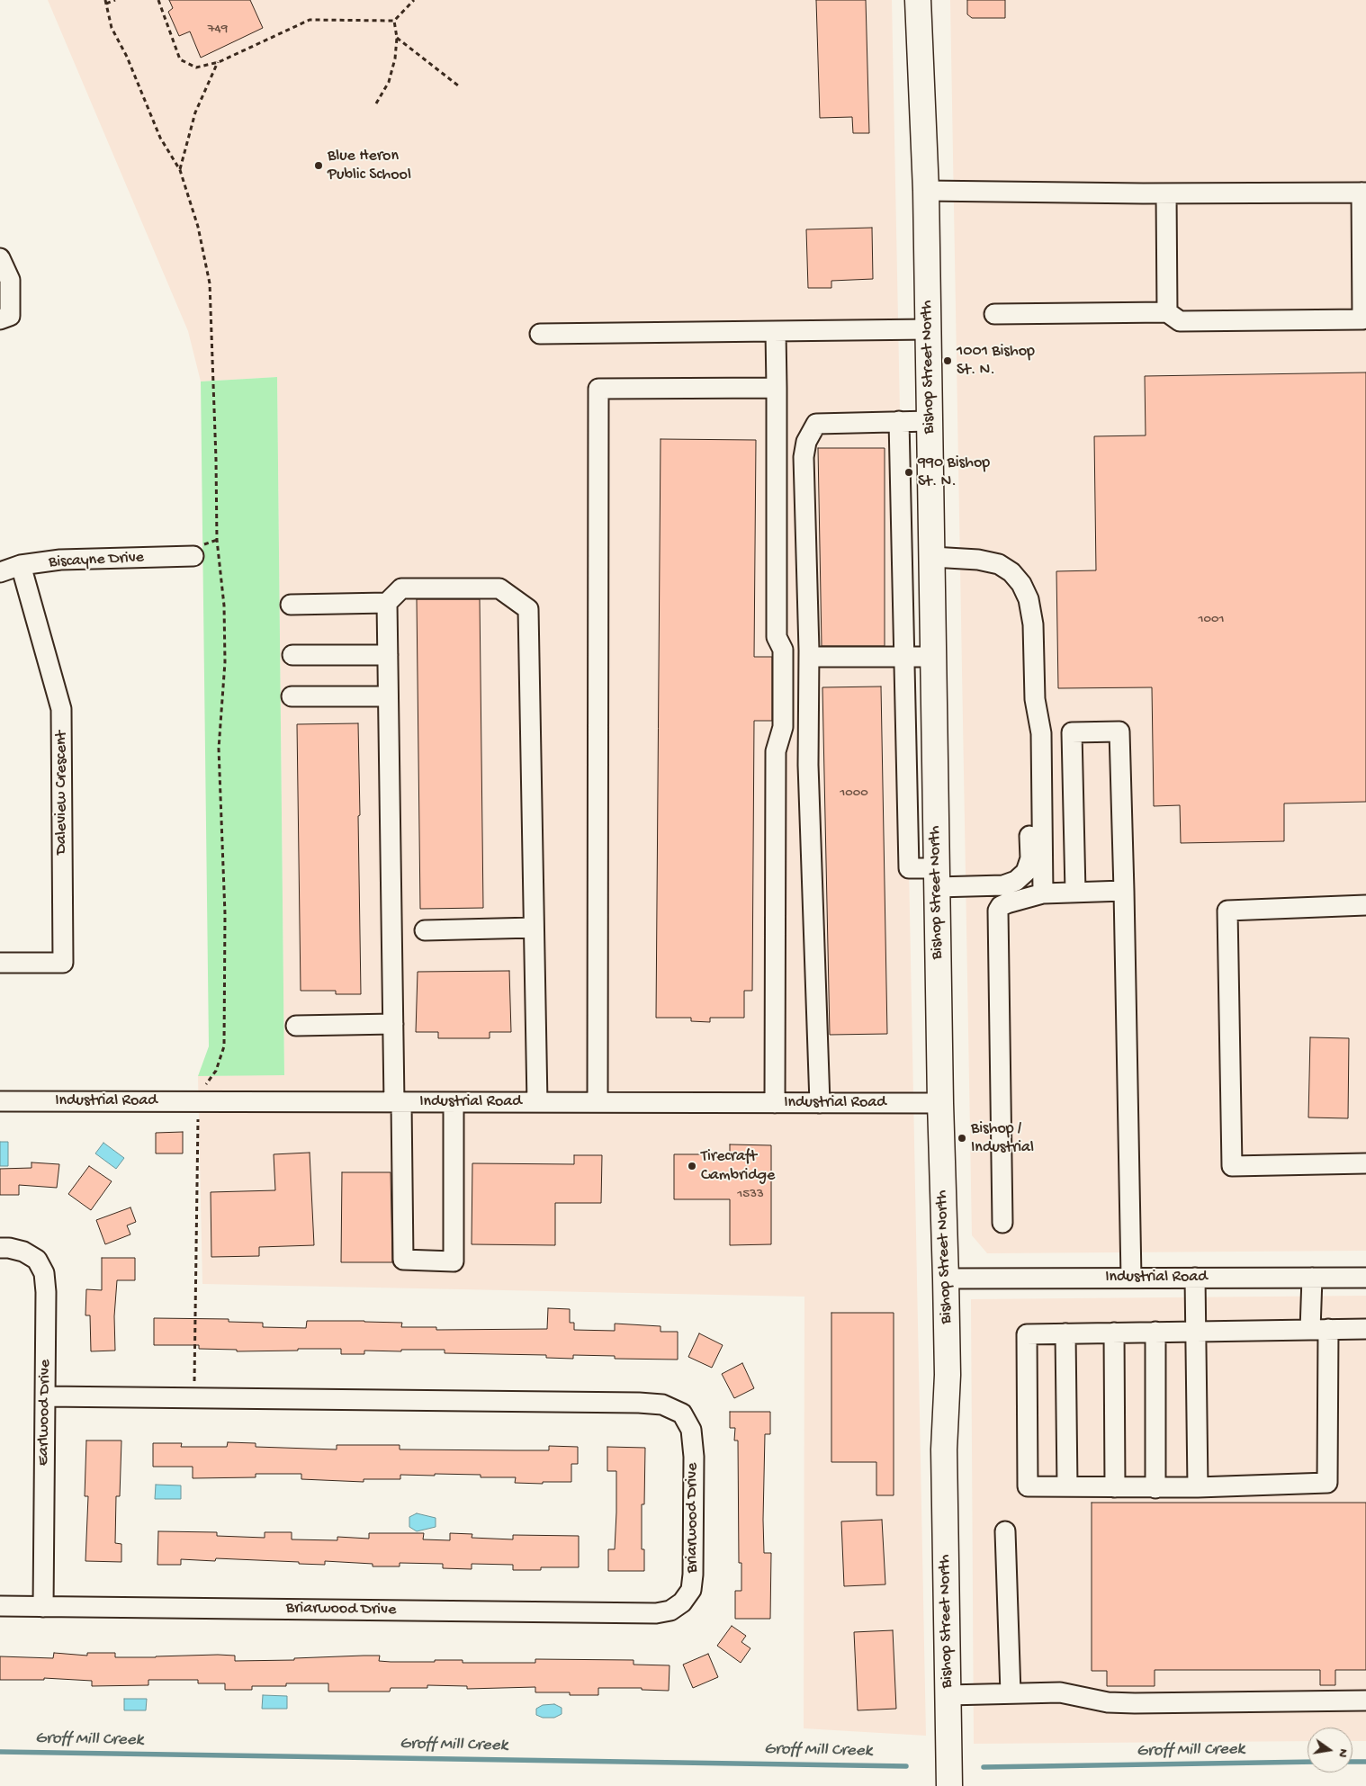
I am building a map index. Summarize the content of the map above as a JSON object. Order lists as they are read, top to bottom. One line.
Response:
{"streets":{"main road":["Bishop Street North"],"street":["Biscayne Drive","Daleview Crescent","Industrial Road","Earlwood Drive","Briarwood Drive"]},"crossings":[["Bishop Street North","Industrial Road"],["Biscayne Drive","Daleview Crescent"],["Earlwood Drive","Briarwood Drive"]],"water":["Groff Mill Creek"],"places":["Blue Heron Public School","1001 Bishop St. N.","990 Bishop St. N.","Bishop / Industrial","Tirecraft Cambridge"],"house_numbers":["749","1001","1000","1533"],"north":"right"}
